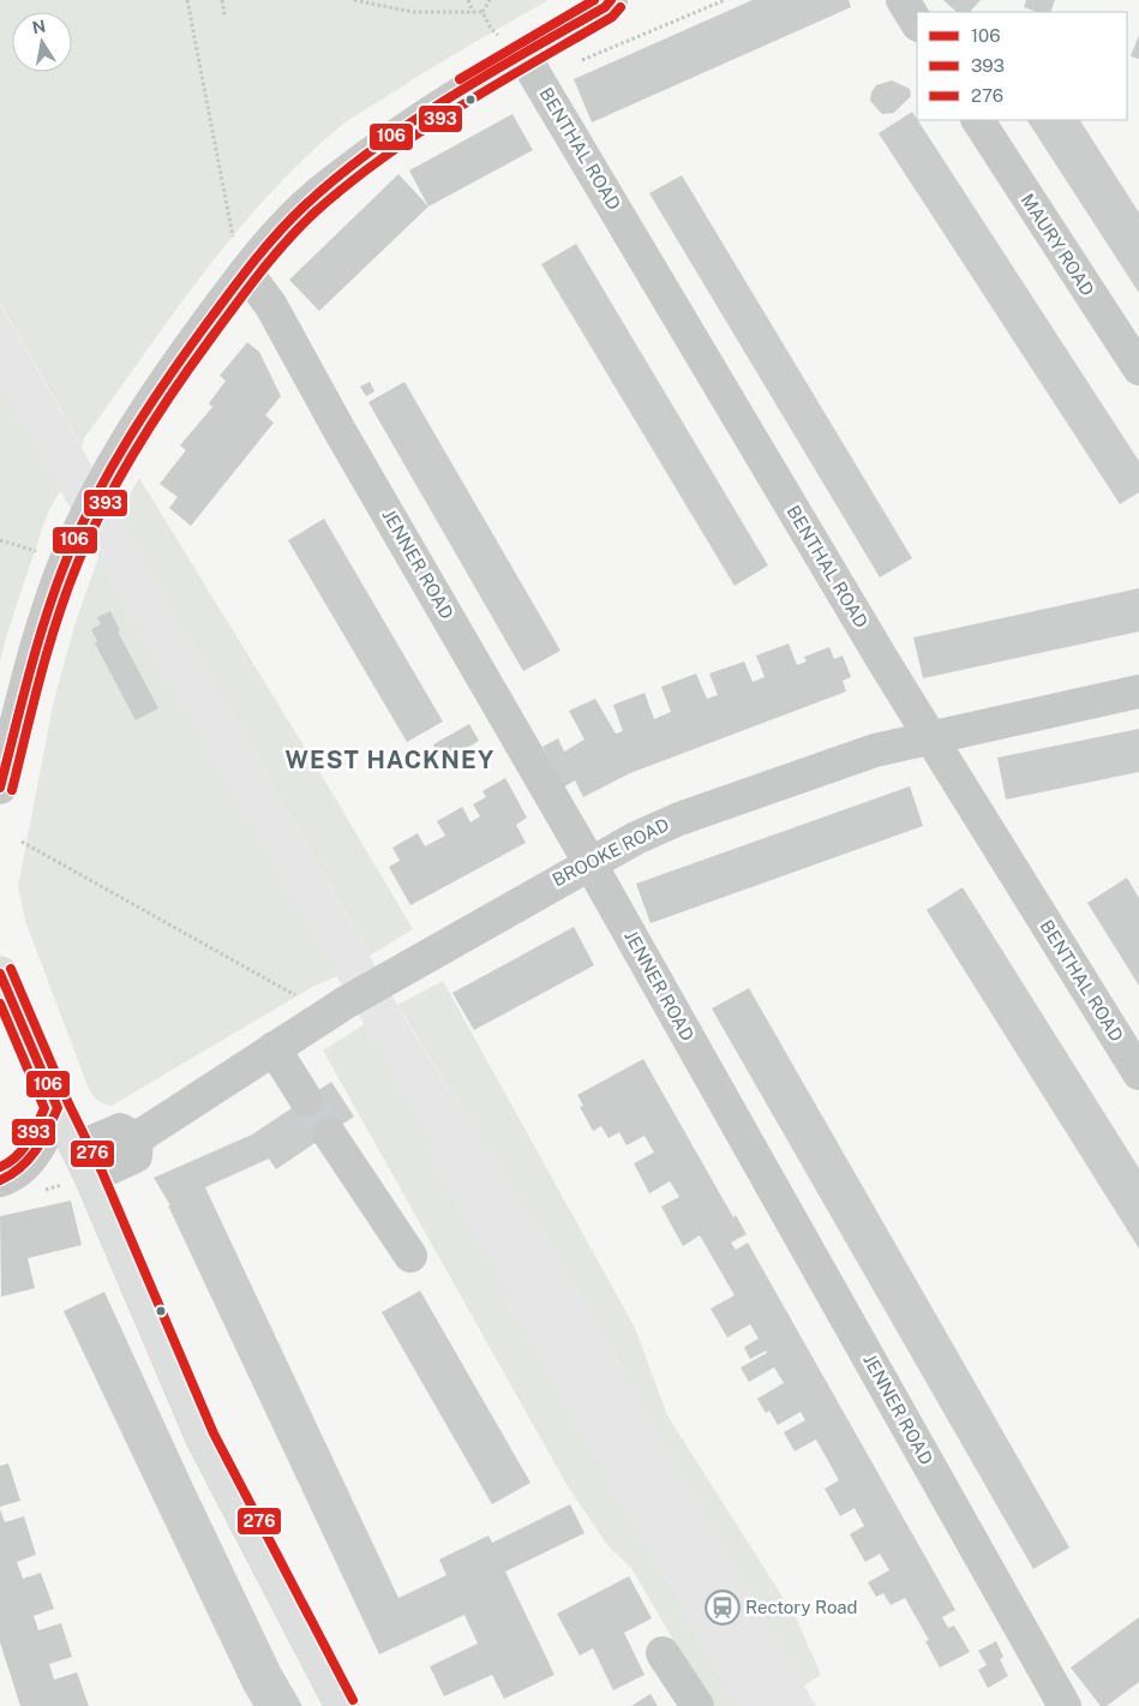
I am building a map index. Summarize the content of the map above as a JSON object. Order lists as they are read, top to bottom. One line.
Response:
{"streets":{"street":["BENTHAL ROAD","MAURY ROAD","JENNER ROAD","BROOKE ROAD"]},"crossings":[["BENTHAL ROAD","BROOKE ROAD"],["JENNER ROAD","BROOKE ROAD"]],"districts":["WEST HACKNEY"],"places":{"station":["Rectory Road"]},"lines":["transit line 106","transit line 276","transit line 393"],"legend":["106","393","276"],"north":"top"}
